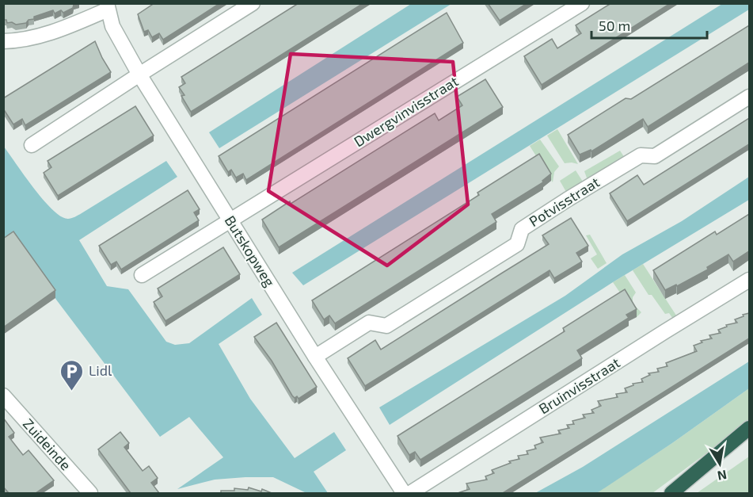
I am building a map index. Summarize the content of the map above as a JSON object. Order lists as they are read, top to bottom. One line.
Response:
{"streets":{"street":["Dwergvinvisstraat","Potvisstraat","Butskopweg","Bruinvisstraat","Zuideinde"]},"crossings":[["Dwergvinvisstraat","Butskopweg"],["Potvisstraat","Butskopweg"]],"places":{"parking":["Lidl"]},"scale_bar":"50 m","north":"bottom"}
